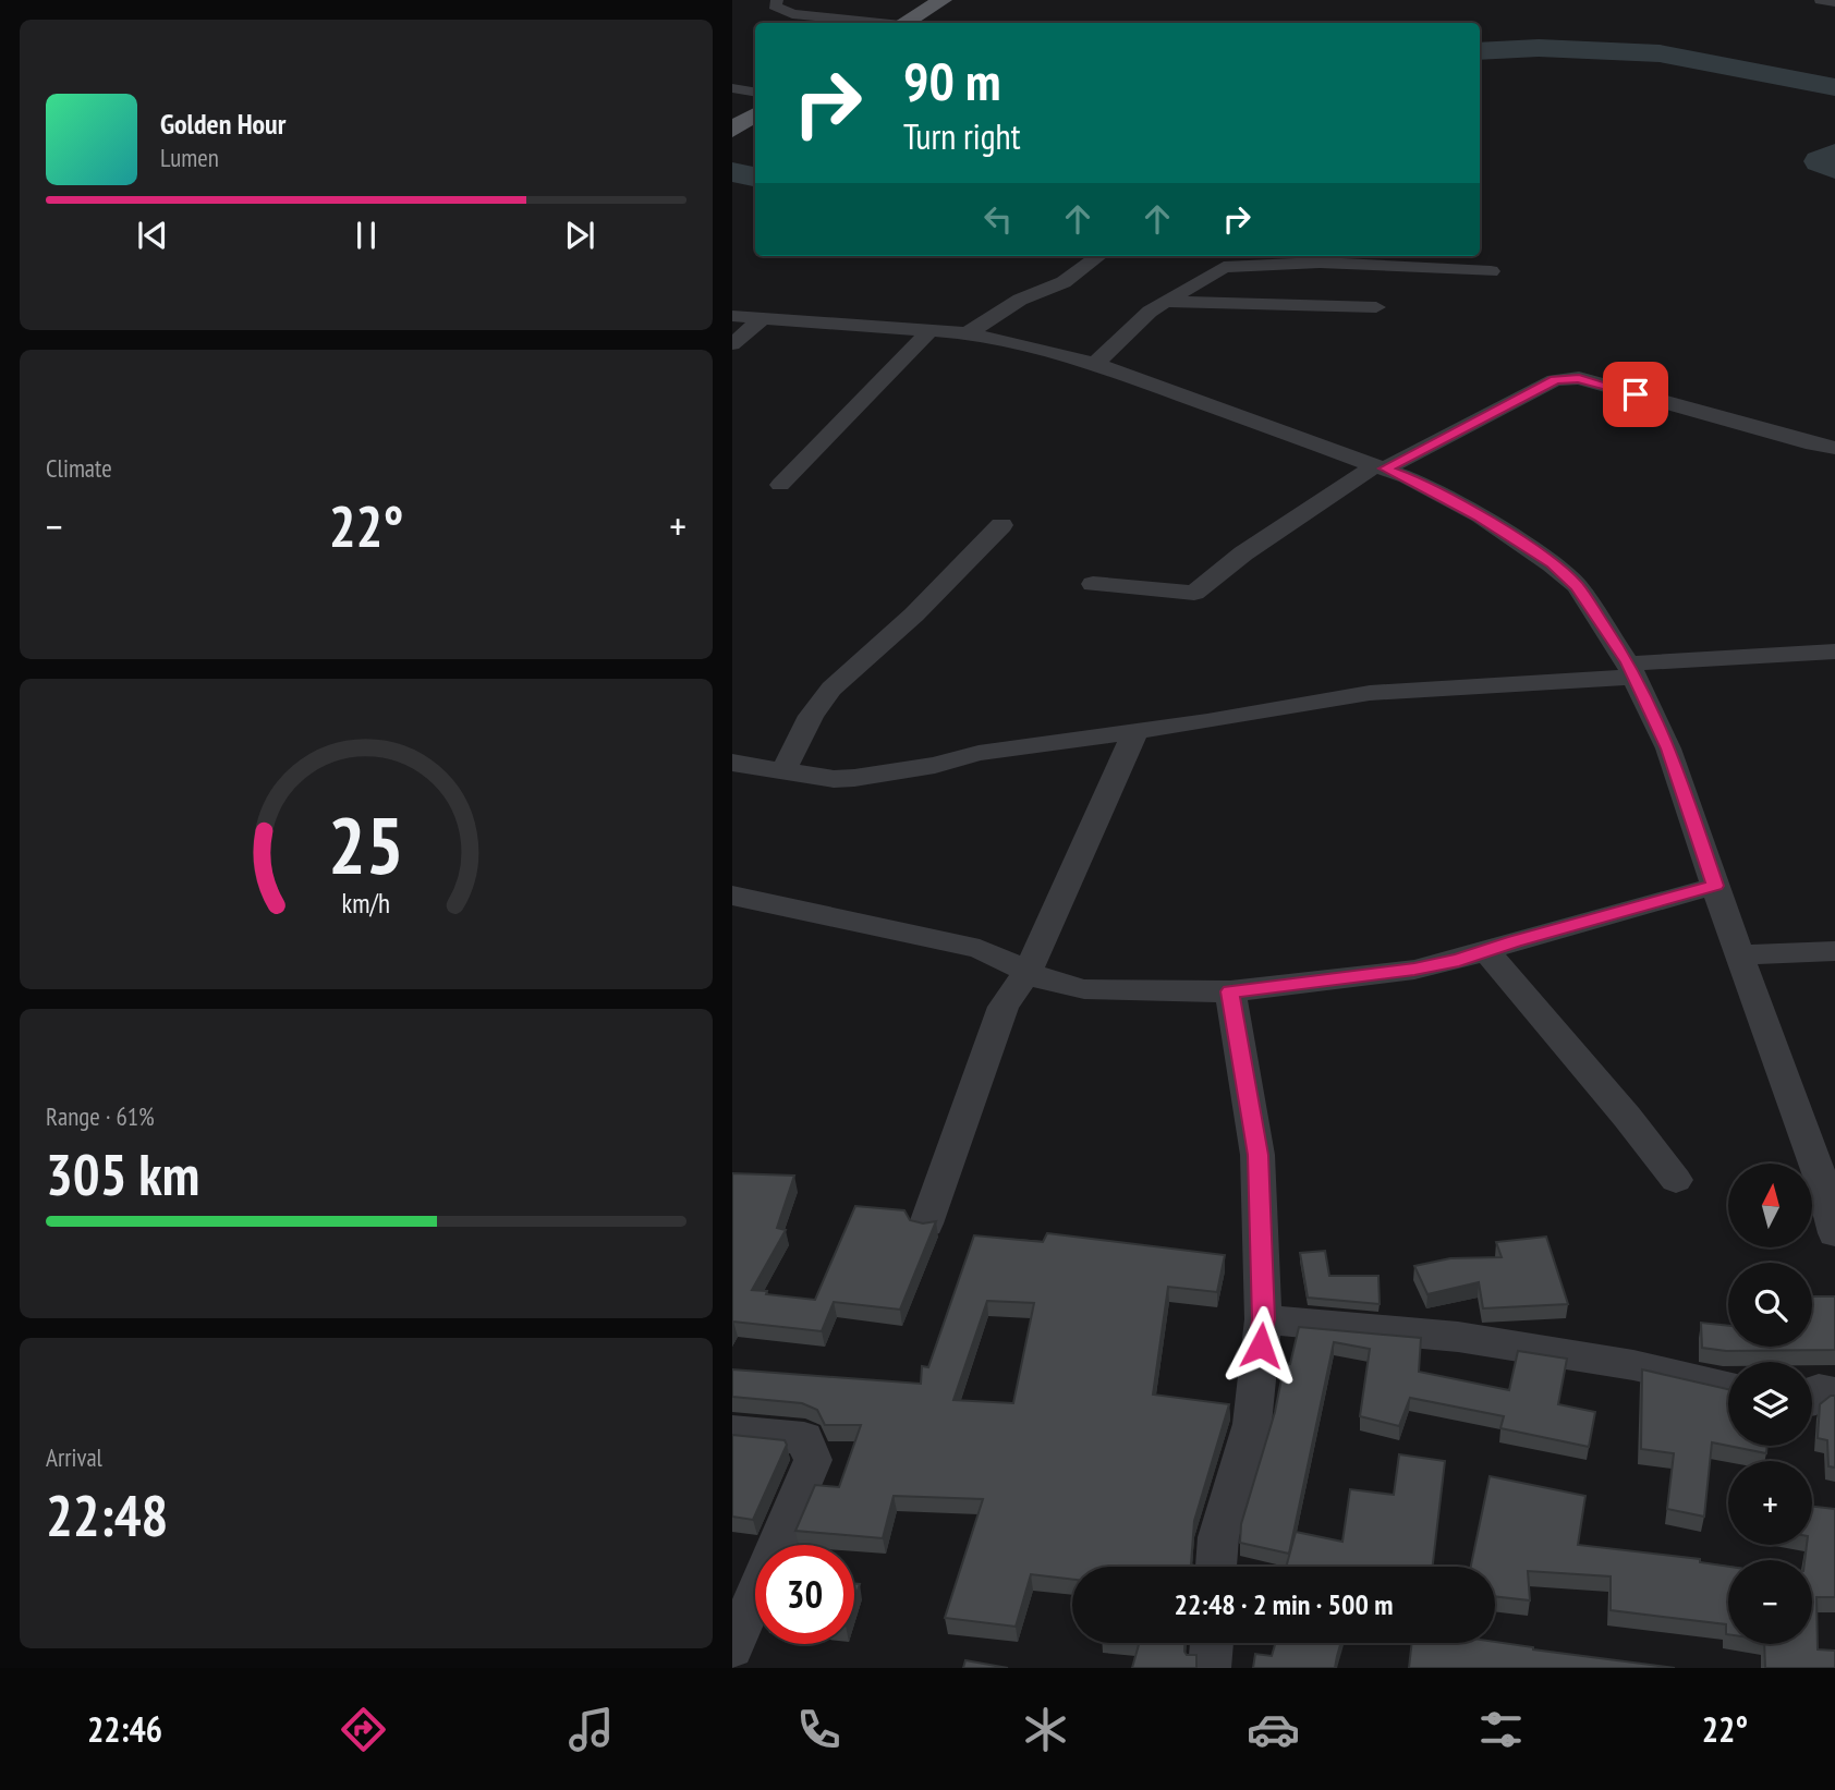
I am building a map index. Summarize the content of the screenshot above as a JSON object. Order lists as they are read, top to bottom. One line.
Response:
{"north":"top","page":{"turn":["90 m","Turn right"],"song":["Golden Hour","Lumen"],"tile":["Climate",["Range · 61%","305 km"],["Arrival","22:48"]],"heat":["−","22°","+"],"map_buttons":["+","−"],"limit":"30","trip":"22:48 · 2 min · 500 m","tabs":["22:46","22°"],"gauge":["25","km/h"]}}
